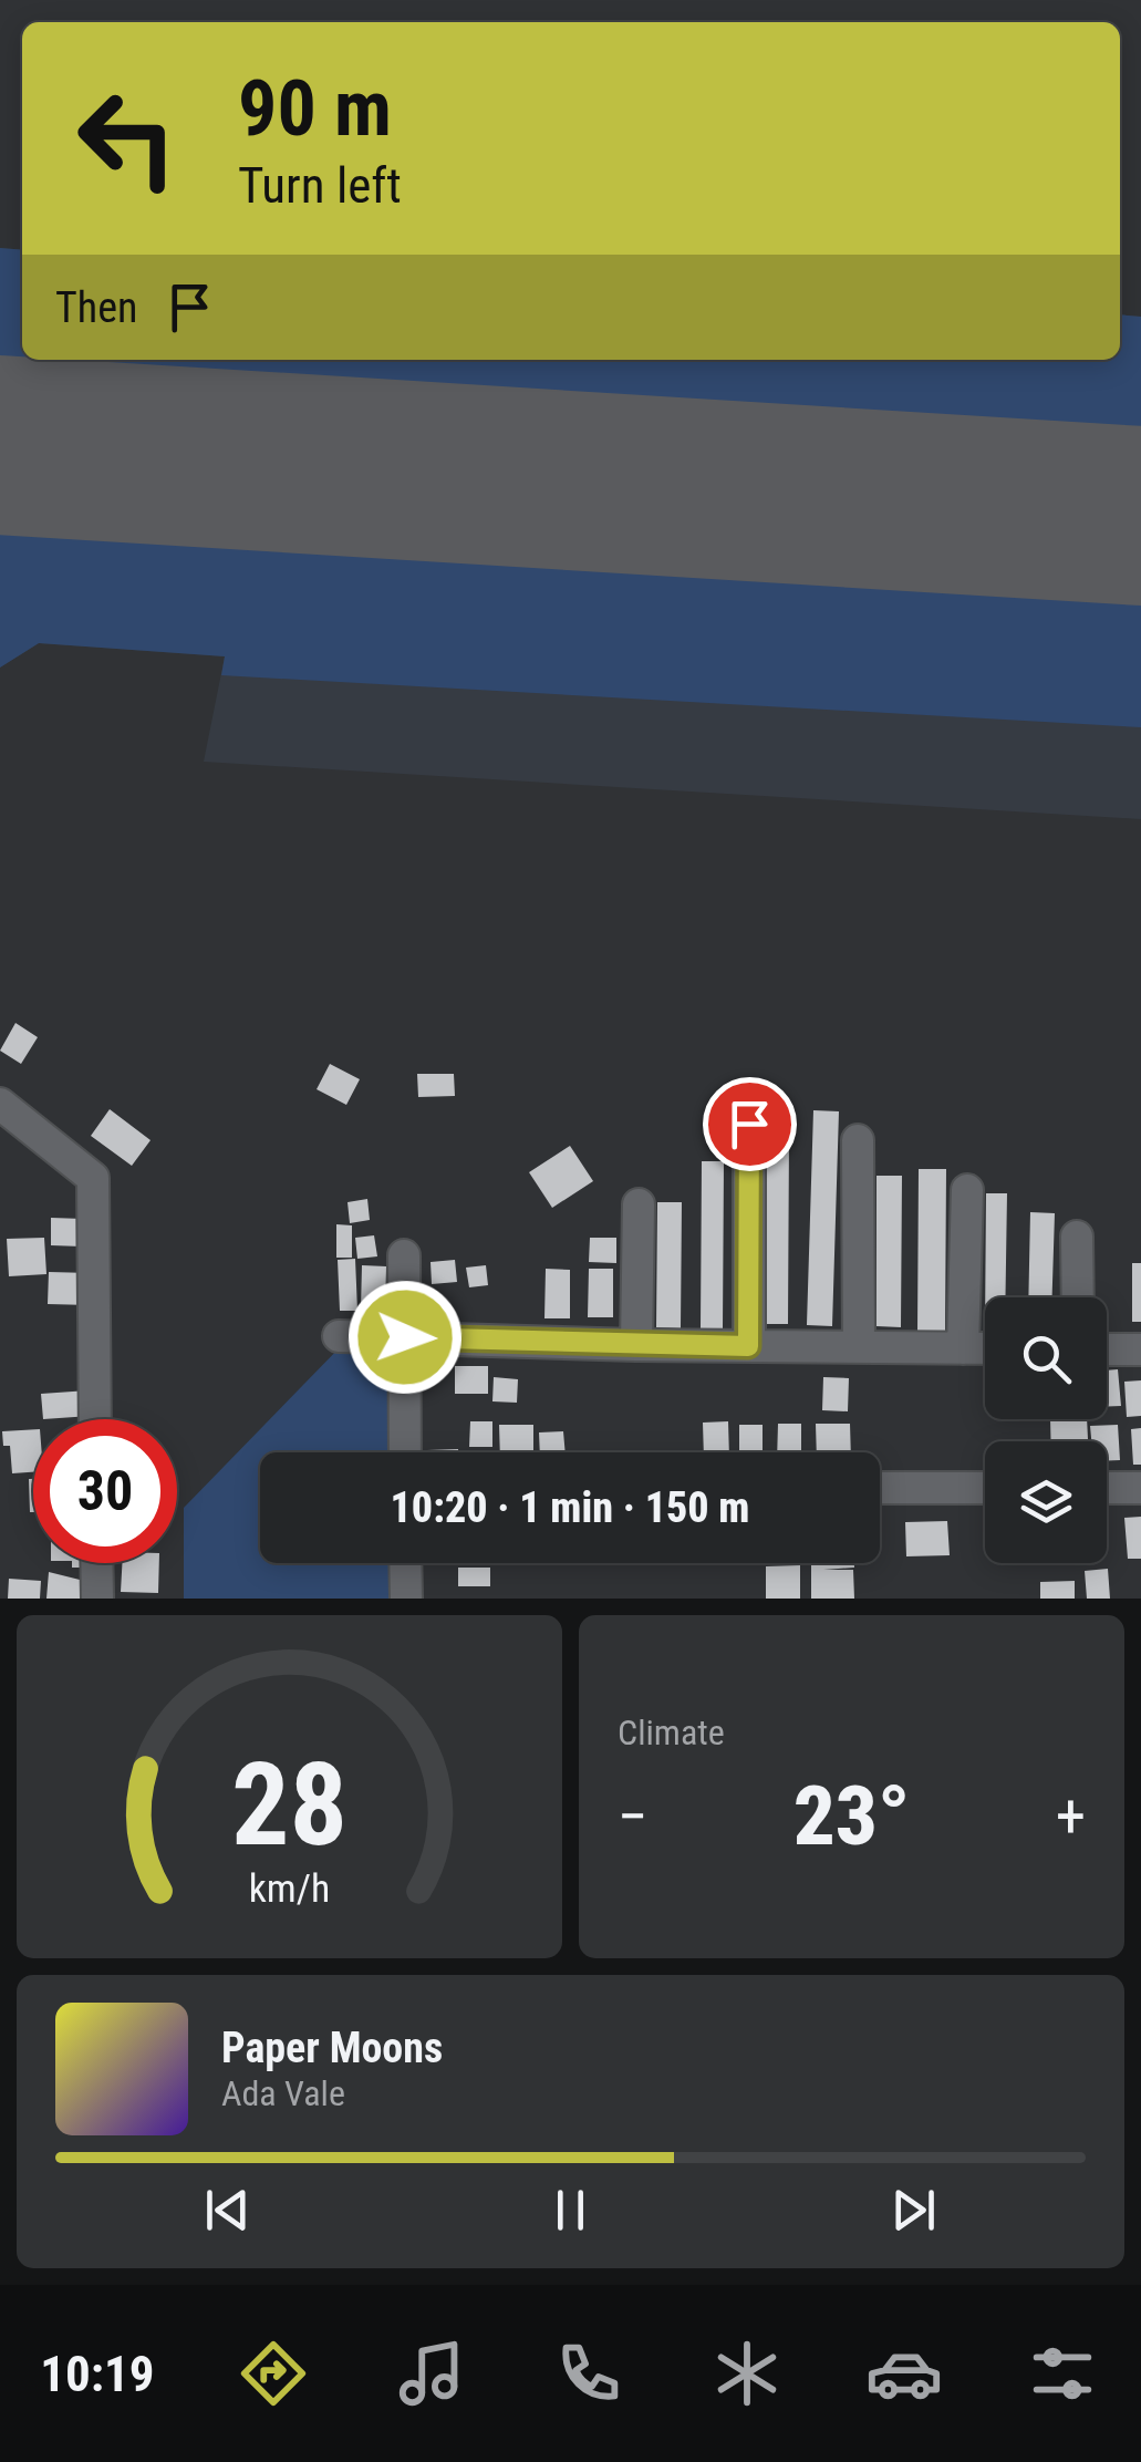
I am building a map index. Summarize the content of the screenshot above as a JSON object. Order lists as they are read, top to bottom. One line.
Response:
{"page":{"turn":["90 m","Turn left"],"then":"Then","limit":"30","trip":"10:20 · 1 min · 150 m","tile":"Climate","heat":["−","23°","+"],"song":["Paper Moons","Ada Vale"],"tabs":"10:19","gauge":["28","km/h"]}}
